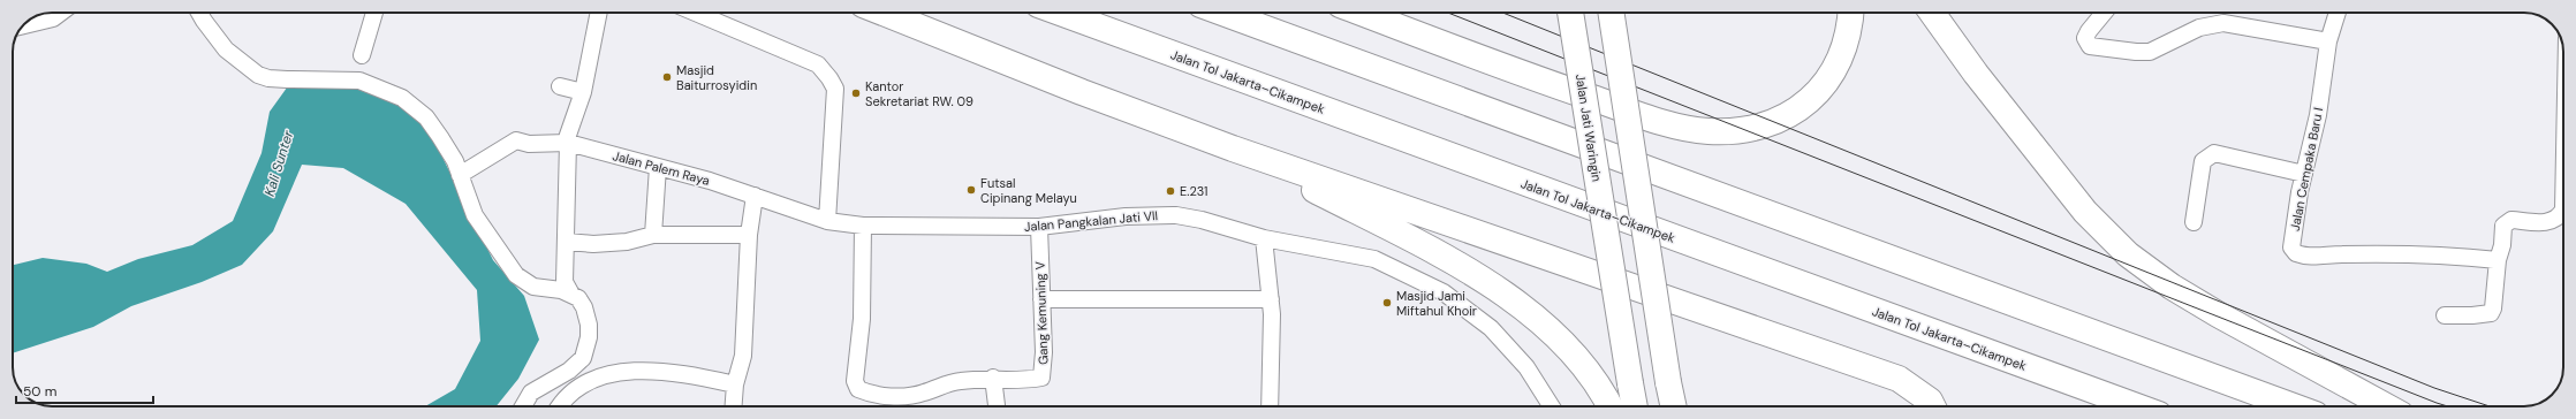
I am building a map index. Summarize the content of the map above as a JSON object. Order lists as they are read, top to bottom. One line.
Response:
{"streets":{"main road":["Jalan Tol Jakarta–Cikampek","Jalan Jati Waringin"],"street":["Jalan Palem Raya","Jalan Cempaka Baru I","Jalan Pangkalan Jati VII","Gang Kemuning V"]},"crossings":[["Jalan Palem Raya","Jalan Pangkalan Jati VII"],["Jalan Pangkalan Jati VII","Gang Kemuning V"]],"water":["Kali Sunter"],"places":["Masjid Baiturrosyidin","Kantor Sekretariat RW. 09","Futsal Cipinang Melayu","E.231","Masjid Jami Miftahul Khoir"],"scale_bar":"50 m"}
